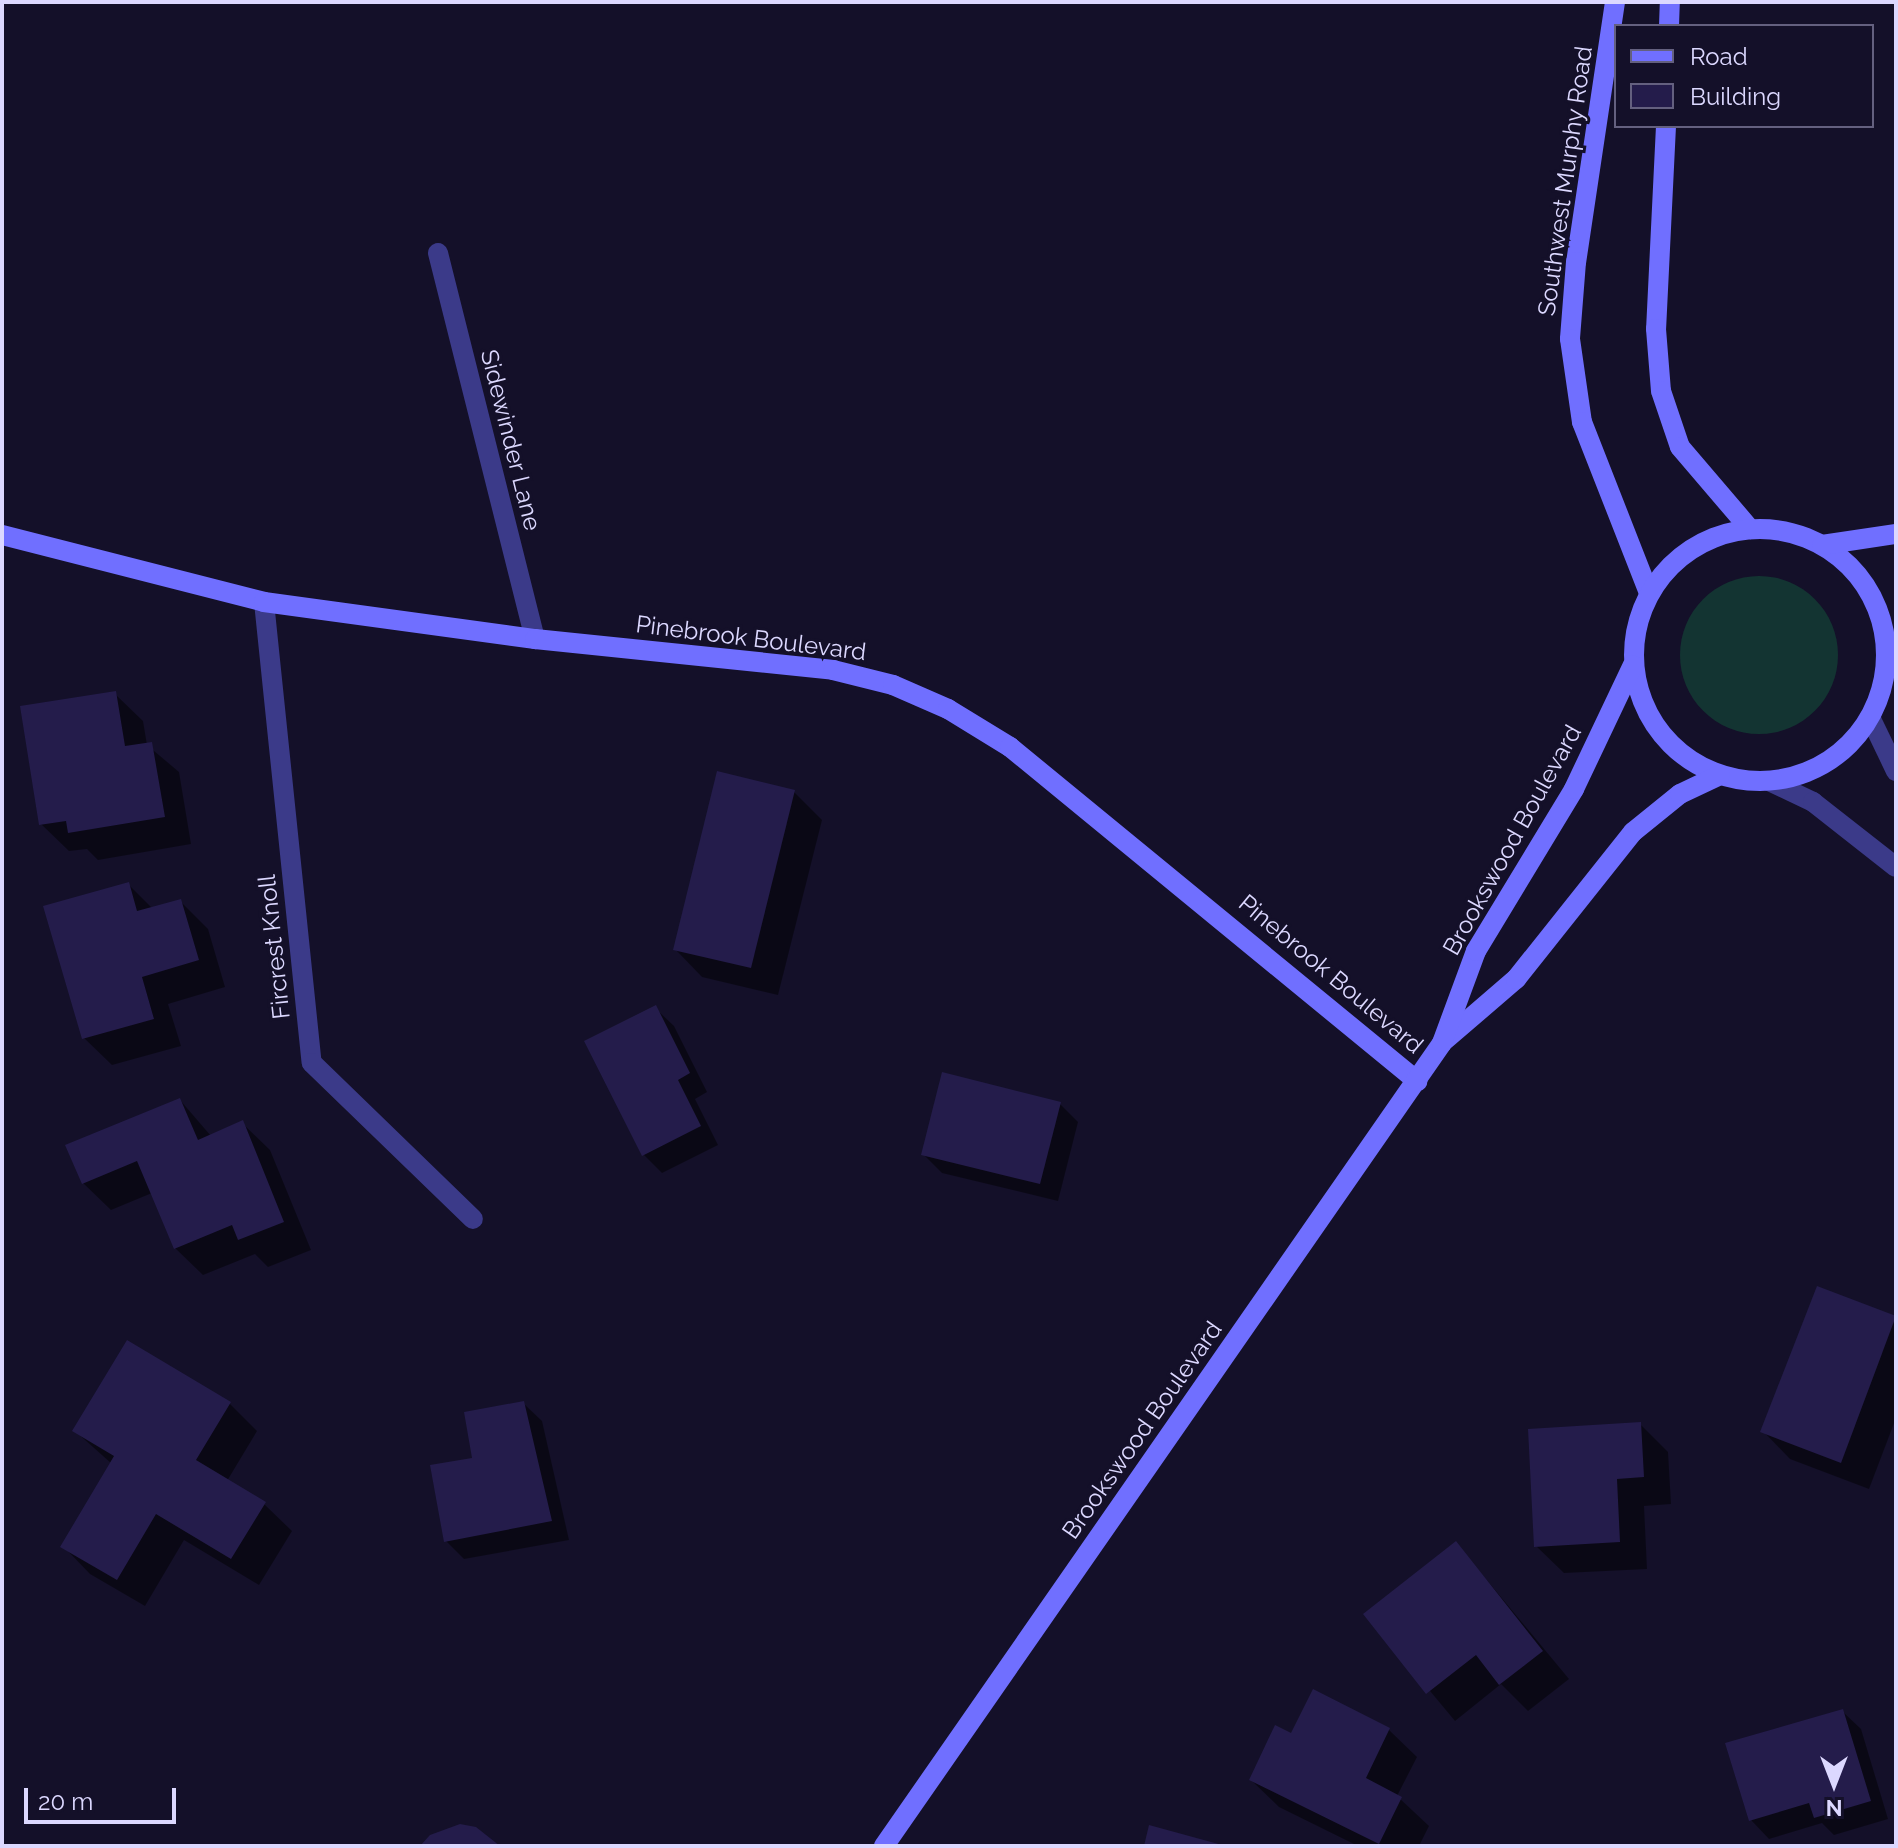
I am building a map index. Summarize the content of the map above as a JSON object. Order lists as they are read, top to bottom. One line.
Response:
{"streets":{"main road":["Southwest Murphy Road","Pinebrook Boulevard","Brookswood Boulevard"],"street":["Sidewinder Lane","Fircrest Knoll"]},"crossings":[["Southwest Murphy Road","Brookswood Boulevard"],["Sidewinder Lane","Pinebrook Boulevard"],["Pinebrook Boulevard","Brookswood Boulevard"],["Pinebrook Boulevard","Fircrest Knoll"]],"legend":["Road","Building"],"scale_bar":"20 m","north":"bottom"}
